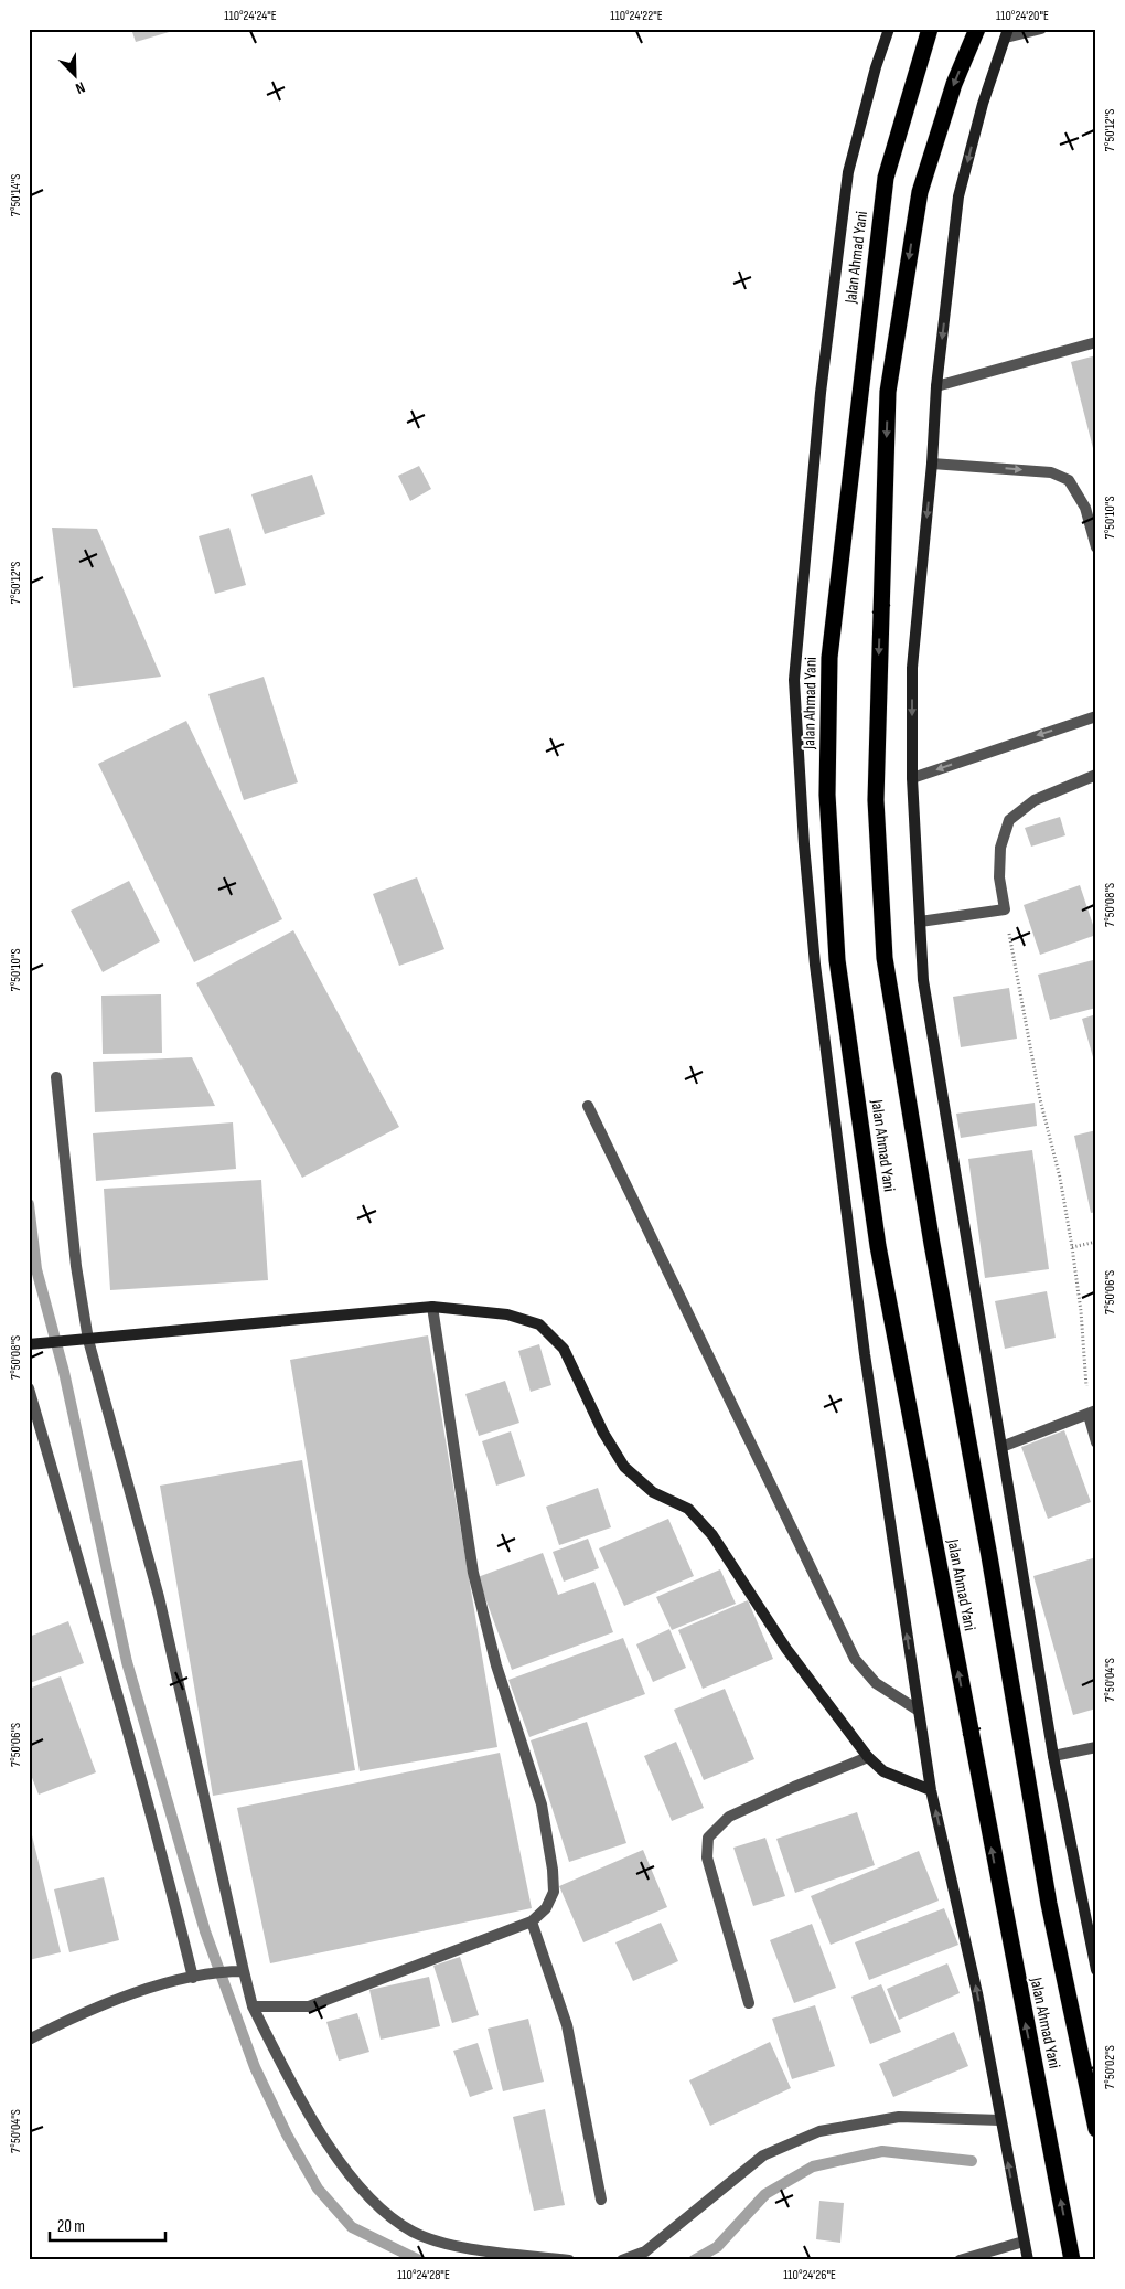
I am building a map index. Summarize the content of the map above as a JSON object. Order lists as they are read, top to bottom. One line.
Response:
{"streets":{"highway":["Jalan Ahmad Yani"]},"scale_bar":"20 m","north":"bottom right","coordinates":["110°24'24\"E","110°24'22\"E","110°24'20\"E","7°50'12\"S","7°50'14\"S","7°50'10\"S","7°50'08\"S","7°50'06\"S","7°50'04\"S","7°50'02\"S","110°24'28\"E","110°24'26\"E"]}
